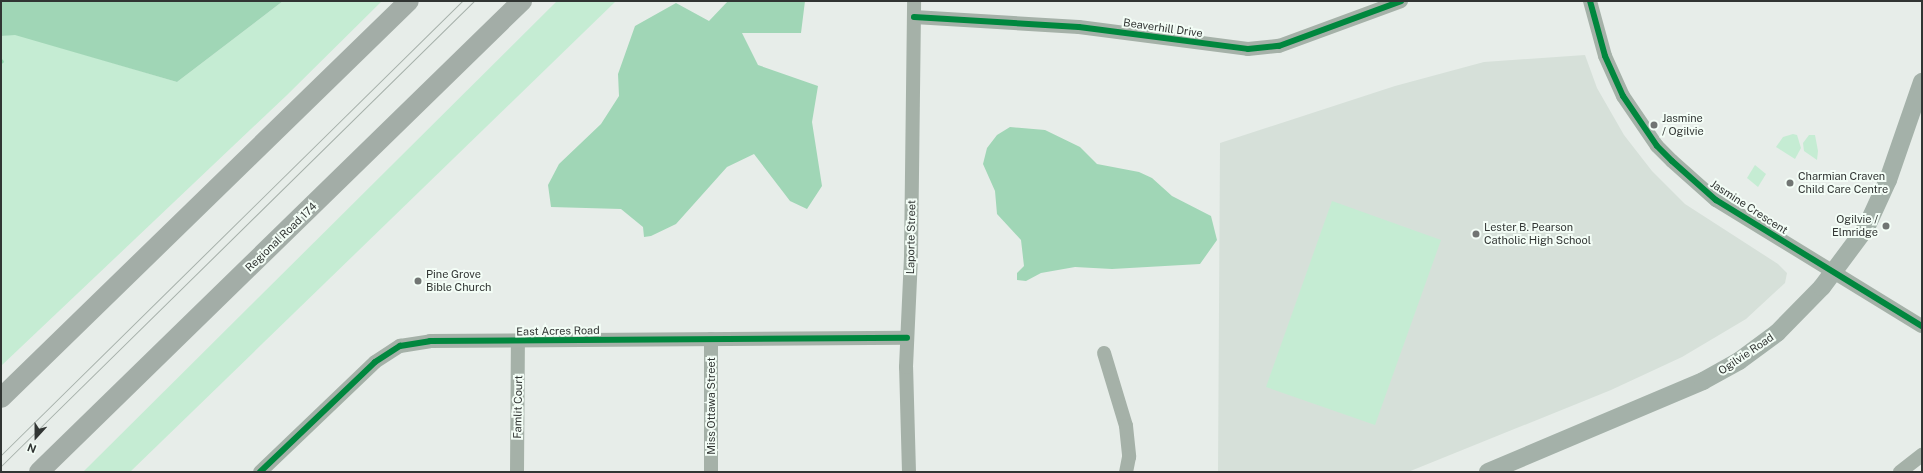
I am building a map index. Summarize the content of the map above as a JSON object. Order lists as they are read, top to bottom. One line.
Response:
{"streets":{"highway":["Regional Road 174"],"main road":["Ogilvie Road"],"street":["Beaverhill Drive","Jasmine Crescent","Laporte Street","East Acres Road","Miss Ottawa Street","Famlit Court"]},"crossings":[["Beaverhill Drive","Laporte Street"],["Jasmine Crescent","Ogilvie Road"],["Laporte Street","East Acres Road"],["East Acres Road","Miss Ottawa Street"],["East Acres Road","Famlit Court"]],"places":["Jasmine / Ogilvie","Charmian Craven Child Care Centre","Ogilvie / Elmridge","Lester B. Pearson Catholic High School","Pine Grove Bible Church"],"north":"bottom"}
